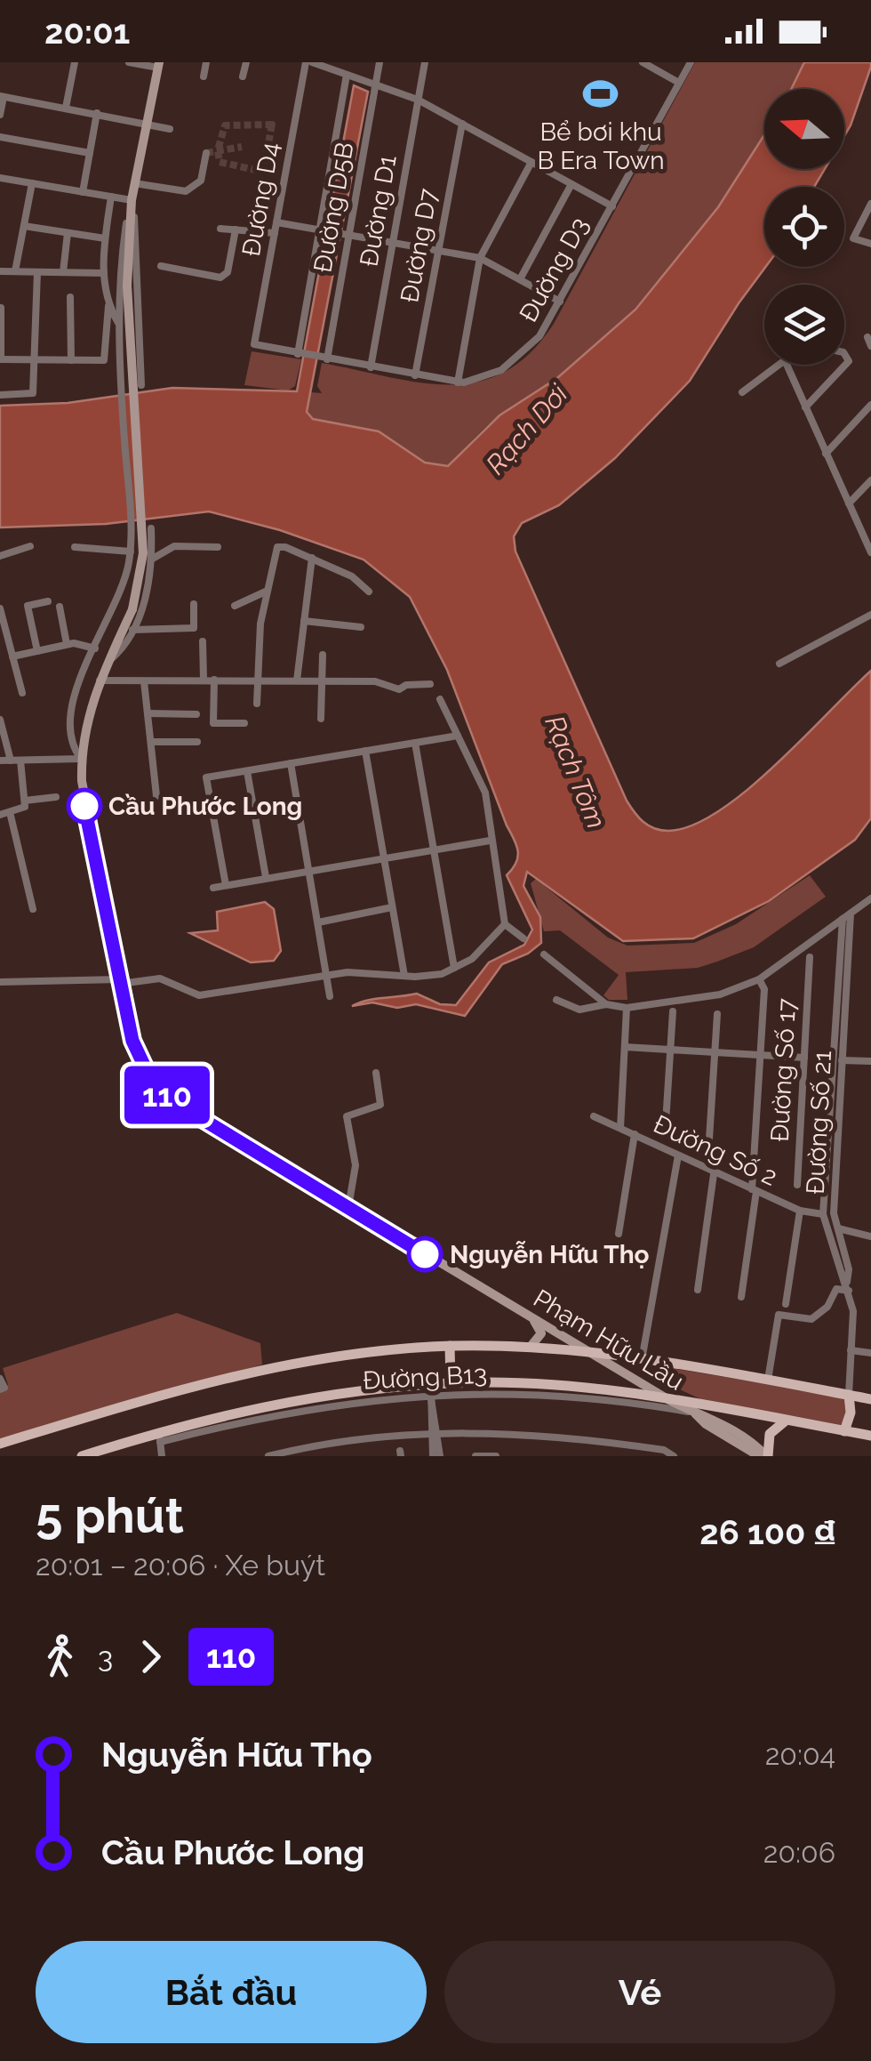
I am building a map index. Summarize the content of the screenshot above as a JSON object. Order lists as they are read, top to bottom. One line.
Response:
{"streets":{"main road":["Phạm Hữu Lầu"],"street":["Đường D4","Đường D5B","Đường D1","Đường D7","Đường D3","Đường Số 17","Đường Số 21","Đường Số 2","Đường B13"]},"crossings":[["Đường D4","Đường D3"],["Đường D5B","Đường D3"],["Đường D1","Đường D3"],["Đường D7","Đường D3"],["Đường Số 21","Đường Số 2"],["Phạm Hữu Lầu","Đường B13"]],"water":["Rạch Dơi","Rạch Tôm"],"places":{"sports":["Bể bơi khu B Era Town"],"other":["Cầu Phước Long","Nguyễn Hữu Thọ"]},"lines":["bus line 110"],"north":"left","page":{"status":"20:01","on_map":"110","heading":["5 phút","20:01 – 20:06 · Xe buýt","26 100 ₫"],"legs":["3","110"],"list":[{"name":"Nguyễn Hữu Thọ","value":"20:04"},{"name":"Cầu Phước Long","value":"20:06"}],"buttons":["Bắt đầu","Vé"]}}
